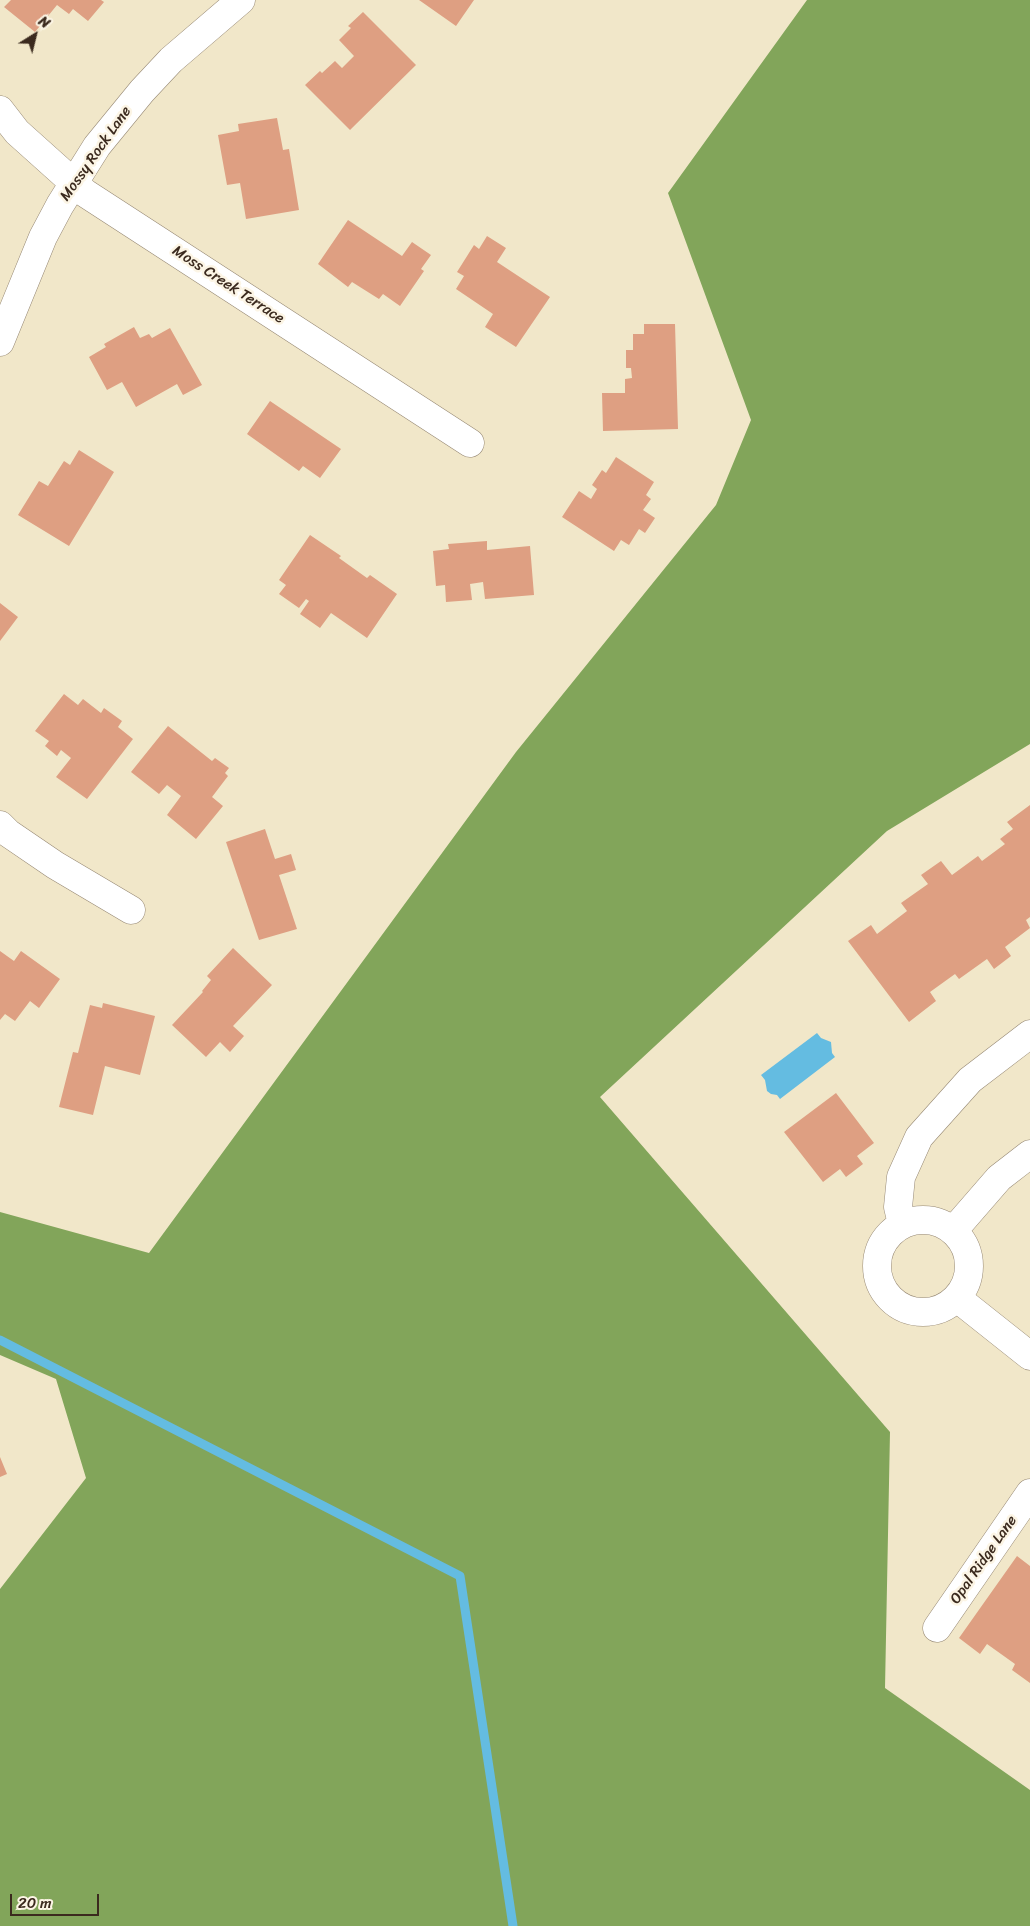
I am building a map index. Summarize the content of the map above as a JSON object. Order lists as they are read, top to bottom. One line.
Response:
{"streets":{"street":["Mossy Rock Lane","Moss Creek Terrace","Opal Ridge Lane"]},"crossings":[["Mossy Rock Lane","Moss Creek Terrace"]],"scale_bar":"20 m","north":"top right"}
